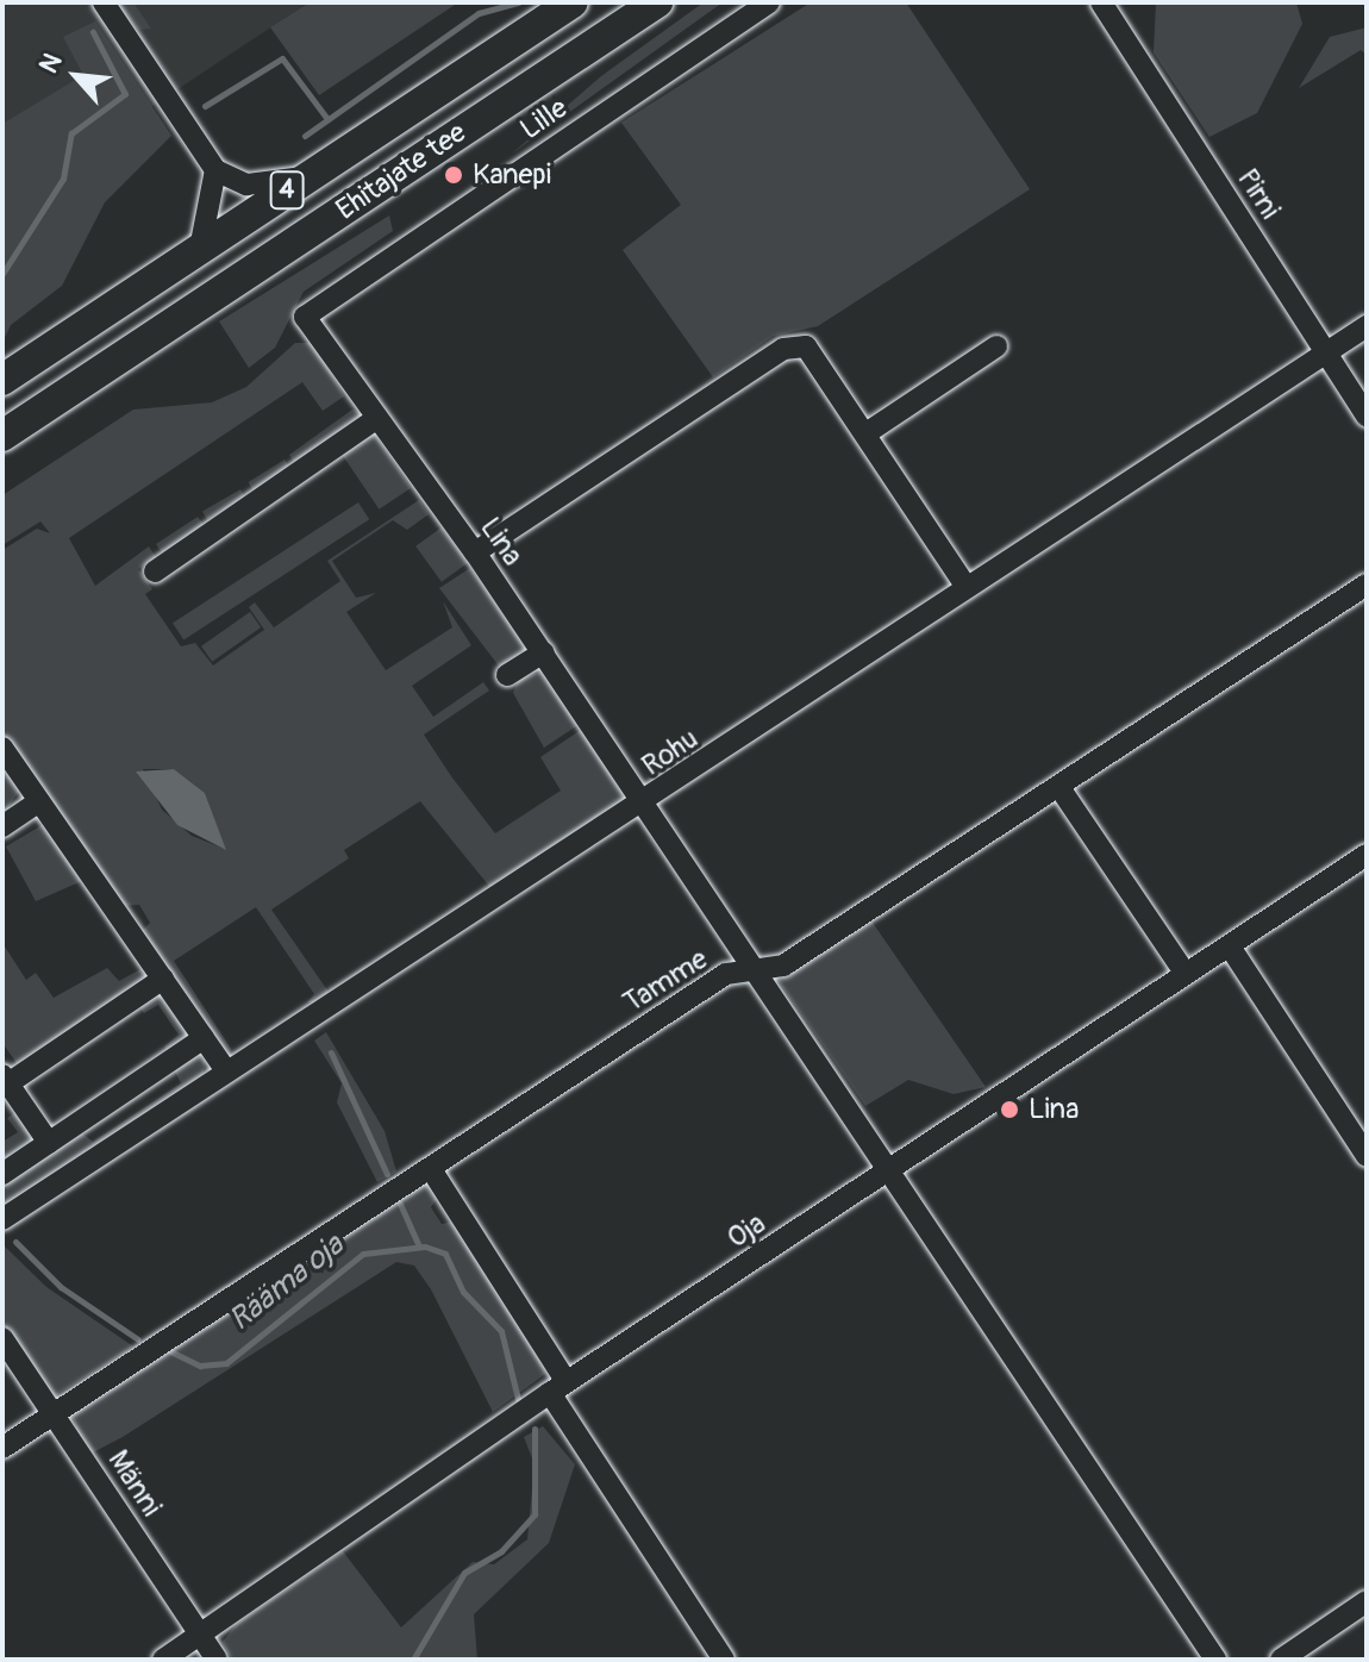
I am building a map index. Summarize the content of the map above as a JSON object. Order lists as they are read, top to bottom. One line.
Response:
{"streets":{"highway":["Ehitajate tee","4"],"street":["Lille","Pirni","Lina","Rohu","Tamme","Oja","Männi"]},"crossings":[["Lille","Lina"],["Pirni","Rohu"],["Lina","Rohu"],["Lina","Tamme"],["Lina","Oja"],["Tamme","Männi"],["Oja","Männi"]],"water":["Rääma oja"],"places":["Kanepi","Lina"],"north":"top left"}
